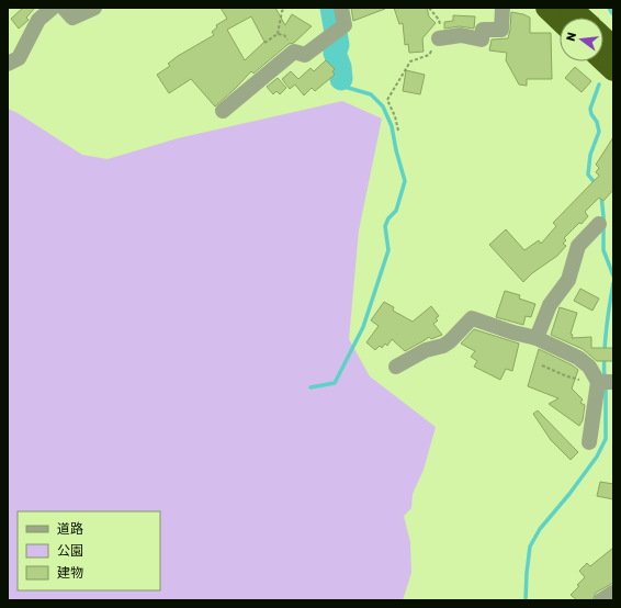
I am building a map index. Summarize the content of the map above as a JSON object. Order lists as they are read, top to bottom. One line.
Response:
{"legend":["道路","公園","建物"],"north":"left"}
